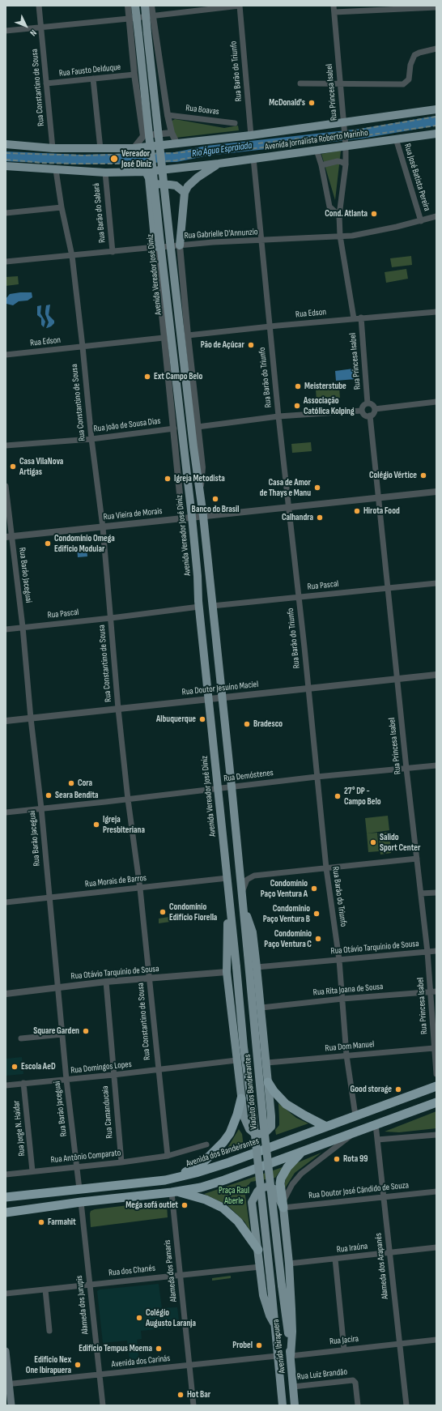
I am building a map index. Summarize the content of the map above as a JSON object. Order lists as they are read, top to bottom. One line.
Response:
{"streets":{"highway":["Avenida dos Bandeirantes"],"main road":["Avenida Jornalista Roberto Marinho","Avenida Vereador José Diniz","Viaduto dos Bandeirantes","Avenida Ibirapuera"],"street":["Rua Fausto Delduque","Rua Barão do Triunfo","Rua Constantino de Sousa","Rua Princesa Isabel","Rua Boavas","Rua José Batista Pereira","Rua Barão do Sabará","Rua Gabrielle D'Annunzio","Rua Edson","Rua João de Sousa Dias","Rua Vieira de Morais","Rua Barão Jaceguai","Rua Pascal","Rua Doutor Jesuíno Maciel","Rua Demóstenes","Rua Morais de Barros","Rua Otávio Tarquínio de Sousa","Rua Rita Joana de Sousa","Rua Dom Manuel","Rua Domingos Lopes","Rua Camanducaia","Rua Jorge N. Haidar","Rua Antônio Comparato","Rua Doutor José Cândido de Souza","Rua Iraúna","Alameda dos Arapanés","Rua dos Chanés","Alameda dos Pamaris","Alameda dos Jurupis","Rua Jacira","Avenida dos Carinás","Rua Luiz Brandão"]},"crossings":[["Rua Fausto Delduque","Rua Constantino de Sousa"],["Rua Fausto Delduque","Avenida Vereador José Diniz"],["Rua Barão do Triunfo","Avenida Jornalista Roberto Marinho"],["Rua Barão do Triunfo","Rua Gabrielle D'Annunzio"],["Rua Barão do Triunfo","Rua Edson"],["Rua Barão do Triunfo","Rua Vieira de Morais"],["Rua Barão do Triunfo","Rua Pascal"],["Rua Barão do Triunfo","Rua Doutor Jesuíno Maciel"],["Rua Barão do Triunfo","Rua Demóstenes"],["Rua Barão do Triunfo","Rua Otávio Tarquínio de Sousa"],["Rua Barão do Triunfo","Rua Rita Joana de Sousa"],["Rua Barão do Triunfo","Rua Dom Manuel"],["Rua Barão do Triunfo","Avenida dos Bandeirantes"],["Rua Constantino de Sousa","Avenida Jornalista Roberto Marinho"],["Rua Constantino de Sousa","Rua Gabrielle D'Annunzio"],["Rua Constantino de Sousa","Rua Edson"],["Rua Constantino de Sousa","Rua João de Sousa Dias"],["Rua Constantino de Sousa","Rua Vieira de Morais"],["Rua Constantino de Sousa","Rua Pascal"],["Rua Constantino de Sousa","Rua Doutor Jesuíno Maciel"],["Rua Constantino de Sousa","Rua Demóstenes"],["Rua Constantino de Sousa","Rua Morais de Barros"],["Rua Constantino de Sousa","Rua Otávio Tarquínio de Sousa"],["Rua Constantino de Sousa","Rua Domingos Lopes"],["Rua Constantino de Sousa","Rua Antônio Comparato"],["Rua Princesa Isabel","Avenida Jornalista Roberto Marinho"],["Rua Princesa Isabel","Rua Gabrielle D'Annunzio"],["Rua Princesa Isabel","Rua Edson"],["Rua Princesa Isabel","Rua Vieira de Morais"],["Rua Princesa Isabel","Rua Pascal"],["Rua Princesa Isabel","Rua Doutor Jesuíno Maciel"],["Rua Princesa Isabel","Rua Demóstenes"],["Rua Princesa Isabel","Rua Otávio Tarquínio de Sousa"],["Rua Princesa Isabel","Rua Rita Joana de Sousa"],["Rua Princesa Isabel","Rua Dom Manuel"],["Avenida Jornalista Roberto Marinho","Rua José Batista Pereira"],["Avenida Jornalista Roberto Marinho","Rua Barão do Sabará"],["Rua José Batista Pereira","Rua Gabrielle D'Annunzio"],["Rua Barão do Sabará","Rua Gabrielle D'Annunzio"],["Rua Gabrielle D'Annunzio","Avenida Vereador José Diniz"],["Avenida Vereador José Diniz","Rua Edson"],["Avenida Vereador José Diniz","Rua João de Sousa Dias"],["Avenida Vereador José Diniz","Rua Vieira de Morais"],["Avenida Vereador José Diniz","Rua Pascal"],["Avenida Vereador José Diniz","Rua Doutor Jesuíno Maciel"],["Avenida Vereador José Diniz","Rua Demóstenes"],["Avenida Vereador José Diniz","Rua Morais de Barros"],["Avenida Vereador José Diniz","Viaduto dos Bandeirantes"],["Rua Vieira de Morais","Rua Barão Jaceguai"],["Rua Barão Jaceguai","Rua Pascal"],["Rua Barão Jaceguai","Rua Doutor Jesuíno Maciel"],["Rua Barão Jaceguai","Rua Demóstenes"],["Rua Barão Jaceguai","Rua Morais de Barros"],["Rua Barão Jaceguai","Rua Otávio Tarquínio de Sousa"],["Rua Barão Jaceguai","Rua Domingos Lopes"],["Rua Barão Jaceguai","Avenida dos Bandeirantes"],["Rua Barão Jaceguai","Rua Antônio Comparato"],["Rua Otávio Tarquínio de Sousa","Rua Camanducaia"],["Rua Domingos Lopes","Rua Camanducaia"],["Rua Domingos Lopes","Rua Jorge N. Haidar"],["Viaduto dos Bandeirantes","Avenida Ibirapuera"],["Rua Camanducaia","Rua Antônio Comparato"],["Rua Jorge N. Haidar","Rua Antônio Comparato"],["Rua Doutor José Cândido de Souza","Alameda dos Arapanés"],["Rua Iraúna","Alameda dos Arapanés"],["Alameda dos Arapanés","Rua Jacira"],["Rua dos Chanés","Alameda dos Pamaris"],["Rua dos Chanés","Alameda dos Jurupis"],["Alameda dos Pamaris","Avenida dos Carinás"],["Alameda dos Jurupis","Avenida dos Carinás"],["Rua Jacira","Avenida Ibirapuera"],["Avenida Ibirapuera","Avenida dos Carinás"],["Avenida Ibirapuera","Rua Luiz Brandão"]],"water":["Rio Água Espraiada"],"parks":["Praça Raul Aberle"],"places":["McDonald's","Vereador José Diniz","Cond. Atlanta","Pão de Açúcar","Ext Campo Belo","Meisterstube","Associação Católica Kolping","Casa VilaNova Artigas","Colégio Vértice","Igreja Metodista","Casa de Amor de Thays e Manu","Banco do Brasil","Hirota Food","Calhandra","Condomínio Omega Edifício Modular","Albuquerque","Bradesco","Cora","Seara Bendita","27° DP - Campo Belo","Igreja Presbiteriana","Salido Sport Center","Condomínio Paço Ventura A","Condomínio Edifício Fiorella","Condomínio Paço Ventura B","Condomínio Paço Ventura C","Square Garden","Escola AeD","Good storage","Rota 99","Mega sofá outlet","Farmahit","Colégio Augusto Laranja","Probel","Edifício Tempus Moema","Edifício Nex One Ibirapuera","Hot Bar"],"north":"bottom right"}
